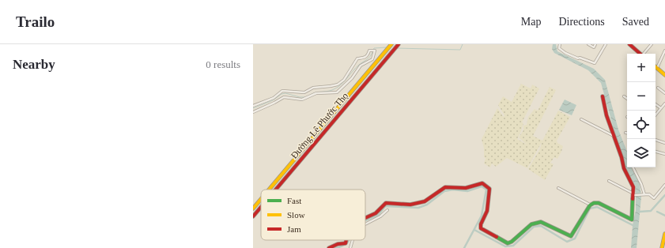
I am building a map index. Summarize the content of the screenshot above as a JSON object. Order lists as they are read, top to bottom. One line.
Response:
{"streets":{"main road":["Đường Lê Phước Thọ"]},"legend":["Fast","Slow","Jam"],"page":{"header":"Trailo","nav":["Map","Directions","Saved"],"heading":["Nearby","0 results"],"map_buttons":["+","−"]}}
